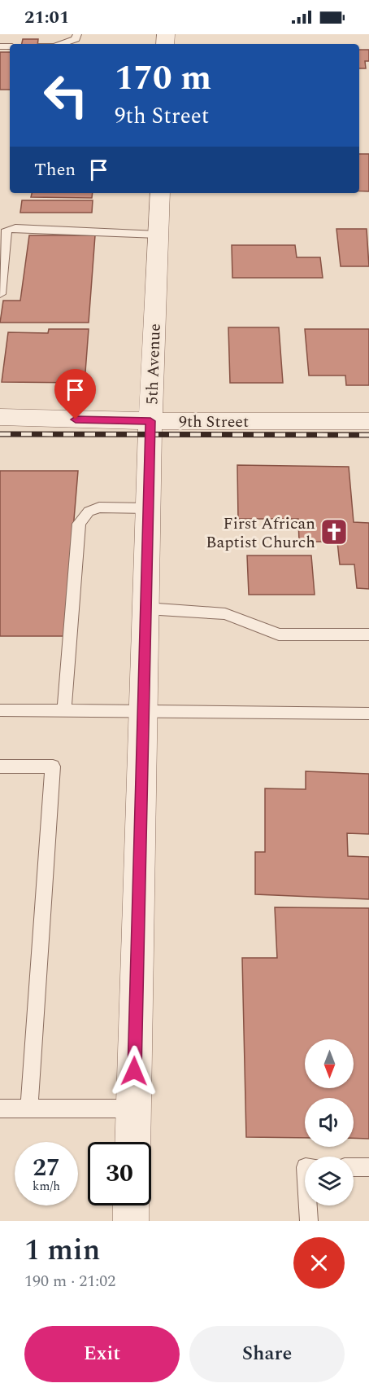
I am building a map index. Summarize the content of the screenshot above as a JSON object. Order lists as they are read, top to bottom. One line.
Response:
{"streets":{"street":["5th Avenue","9th Street"]},"crossings":[["5th Avenue","9th Street"]],"places":{"church":["First African Baptist Church"]},"north":"bottom","page":{"status":"21:01","turn":["170 m","9th Street"],"then":"Then","speed":"27 km/h","limit":"30","heading":["1 min","190 m · 21:02"],"buttons":["Exit","Share"]}}
